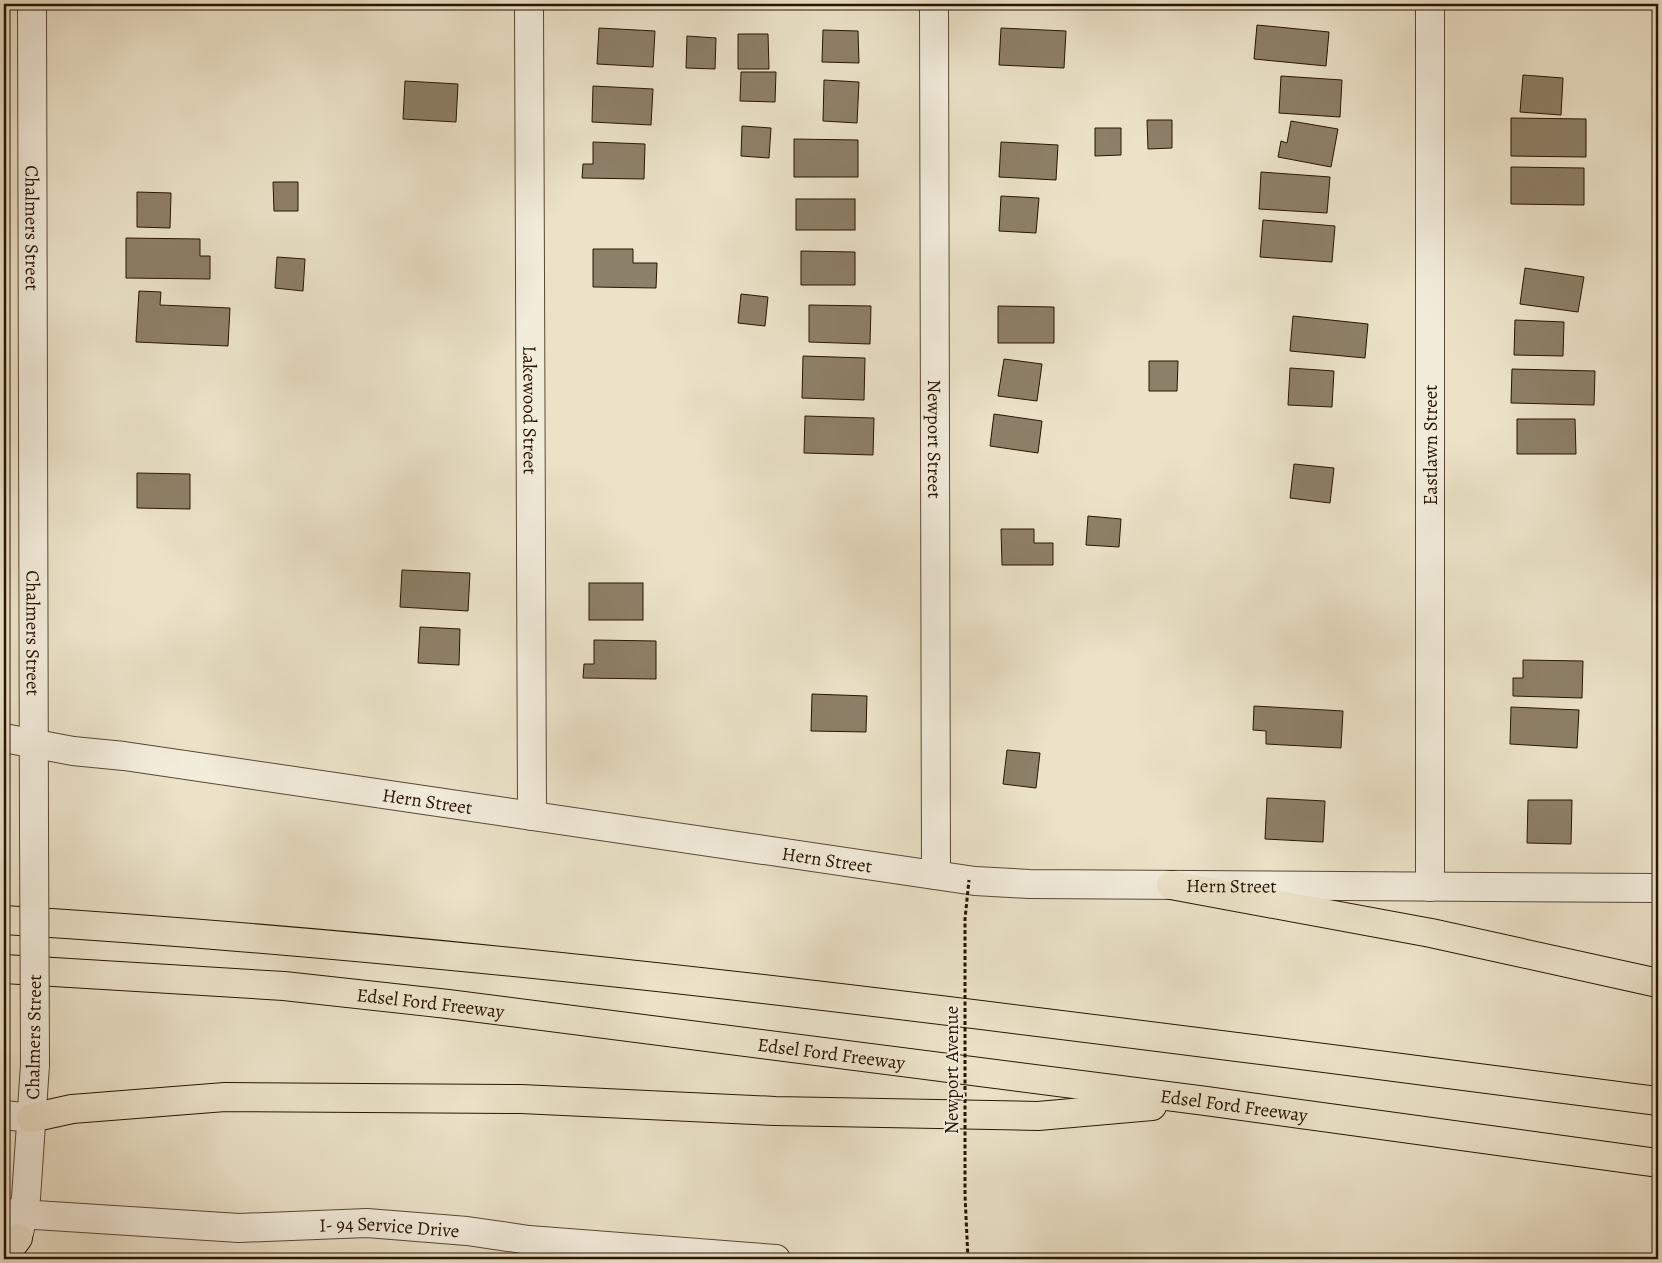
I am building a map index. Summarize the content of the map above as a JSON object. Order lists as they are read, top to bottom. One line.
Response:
{"streets":{"highway":["Edsel Ford Freeway"],"street":["Chalmers Street","Lakewood Street","Newport Street","Eastlawn Street","Hern Street","I- 94 Service Drive"],"path":["Newport Avenue"]},"crossings":[["Chalmers Street","Hern Street"],["Chalmers Street","I- 94 Service Drive"],["Lakewood Street","Hern Street"],["Newport Street","Hern Street"],["Eastlawn Street","Hern Street"],["Hern Street","Newport Avenue"]]}
